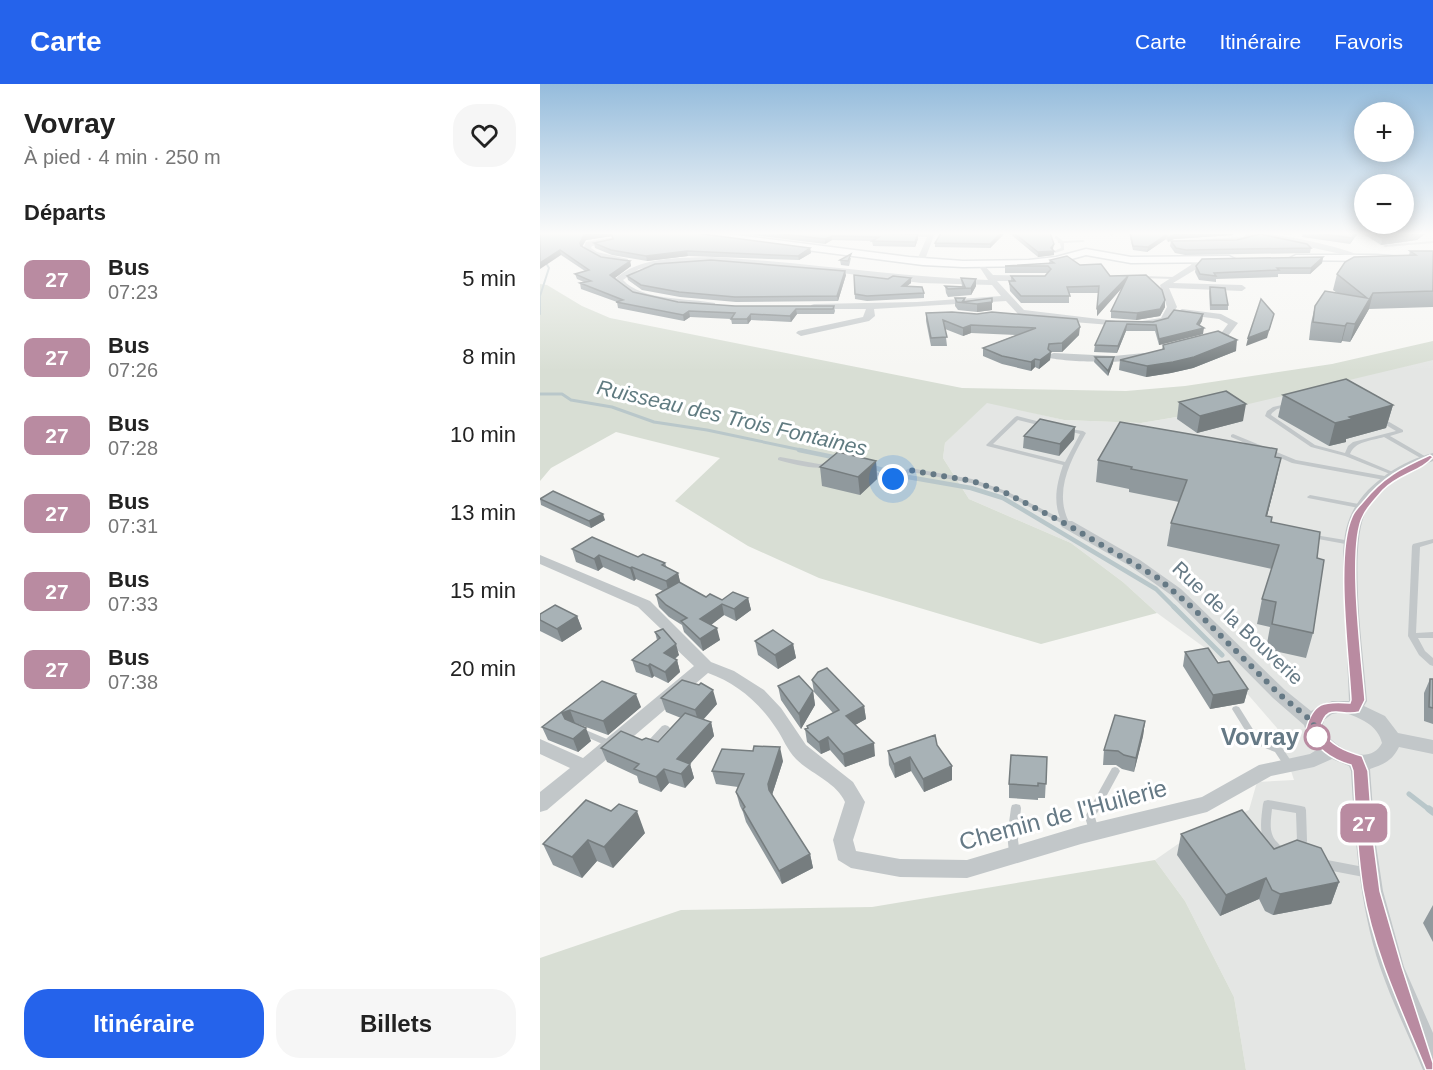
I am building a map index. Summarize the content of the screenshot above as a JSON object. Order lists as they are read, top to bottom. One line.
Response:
{"streets":{"street":["Rue de la Bouverie","Chemin de l'Huilerie"]},"crossings":[["Rue de la Bouverie","Chemin de l'Huilerie"]],"water":["Ruisseau des Trois Fontaines"],"places":["Vovray"],"lines":["bus line 27"],"page":{"header":"Carte","nav":["Carte","Itinéraire","Favoris"],"heading":[["Vovray","À pied · 4 min · 250 m"],"Départs"],"on_map":"27","map_buttons":["+","−"],"list":[{"mark":"27","name":"Bus","note":"07:23","value":"5 min"},{"mark":"27","name":"Bus","note":"07:26","value":"8 min"},{"mark":"27","name":"Bus","note":"07:28","value":"10 min"},{"mark":"27","name":"Bus","note":"07:31","value":"13 min"},{"mark":"27","name":"Bus","note":"07:33","value":"15 min"},{"mark":"27","name":"Bus","note":"07:38","value":"20 min"}],"buttons":["Itinéraire","Billets"]}}
